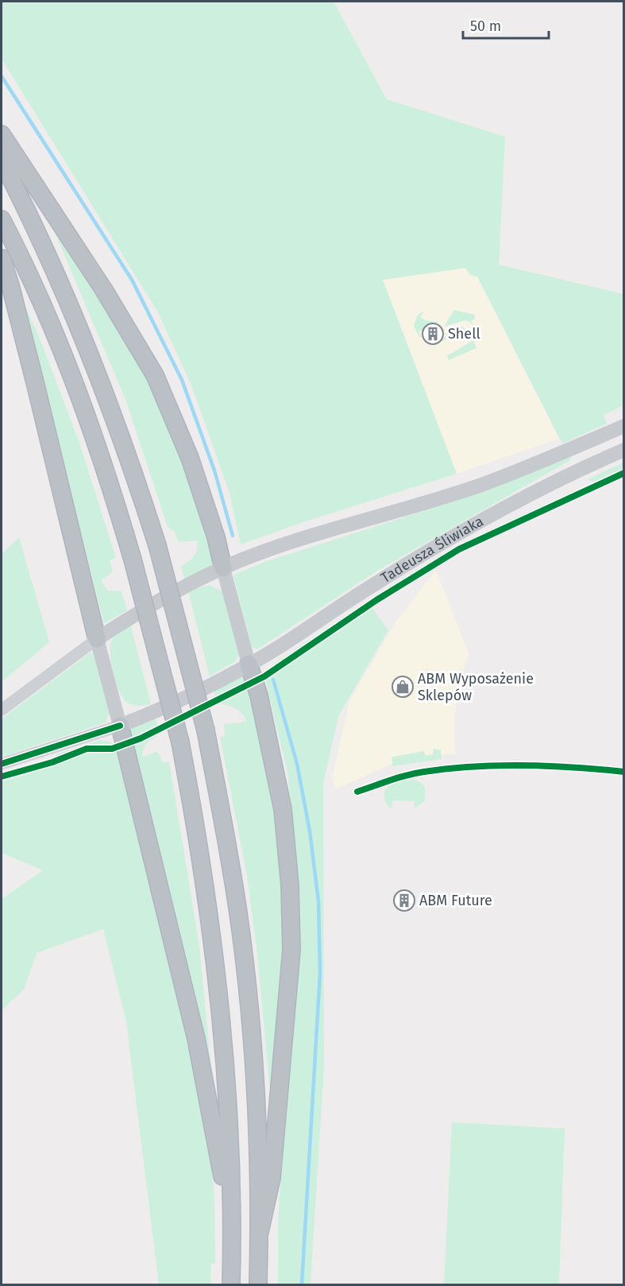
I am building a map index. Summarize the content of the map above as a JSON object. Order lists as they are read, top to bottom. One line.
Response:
{"streets":{"main road":["Tadeusza Śliwiaka"]},"places":{"building":["Shell","ABM Future"],"shop":["ABM Wyposażenie Sklepów"]},"scale_bar":"50 m"}
